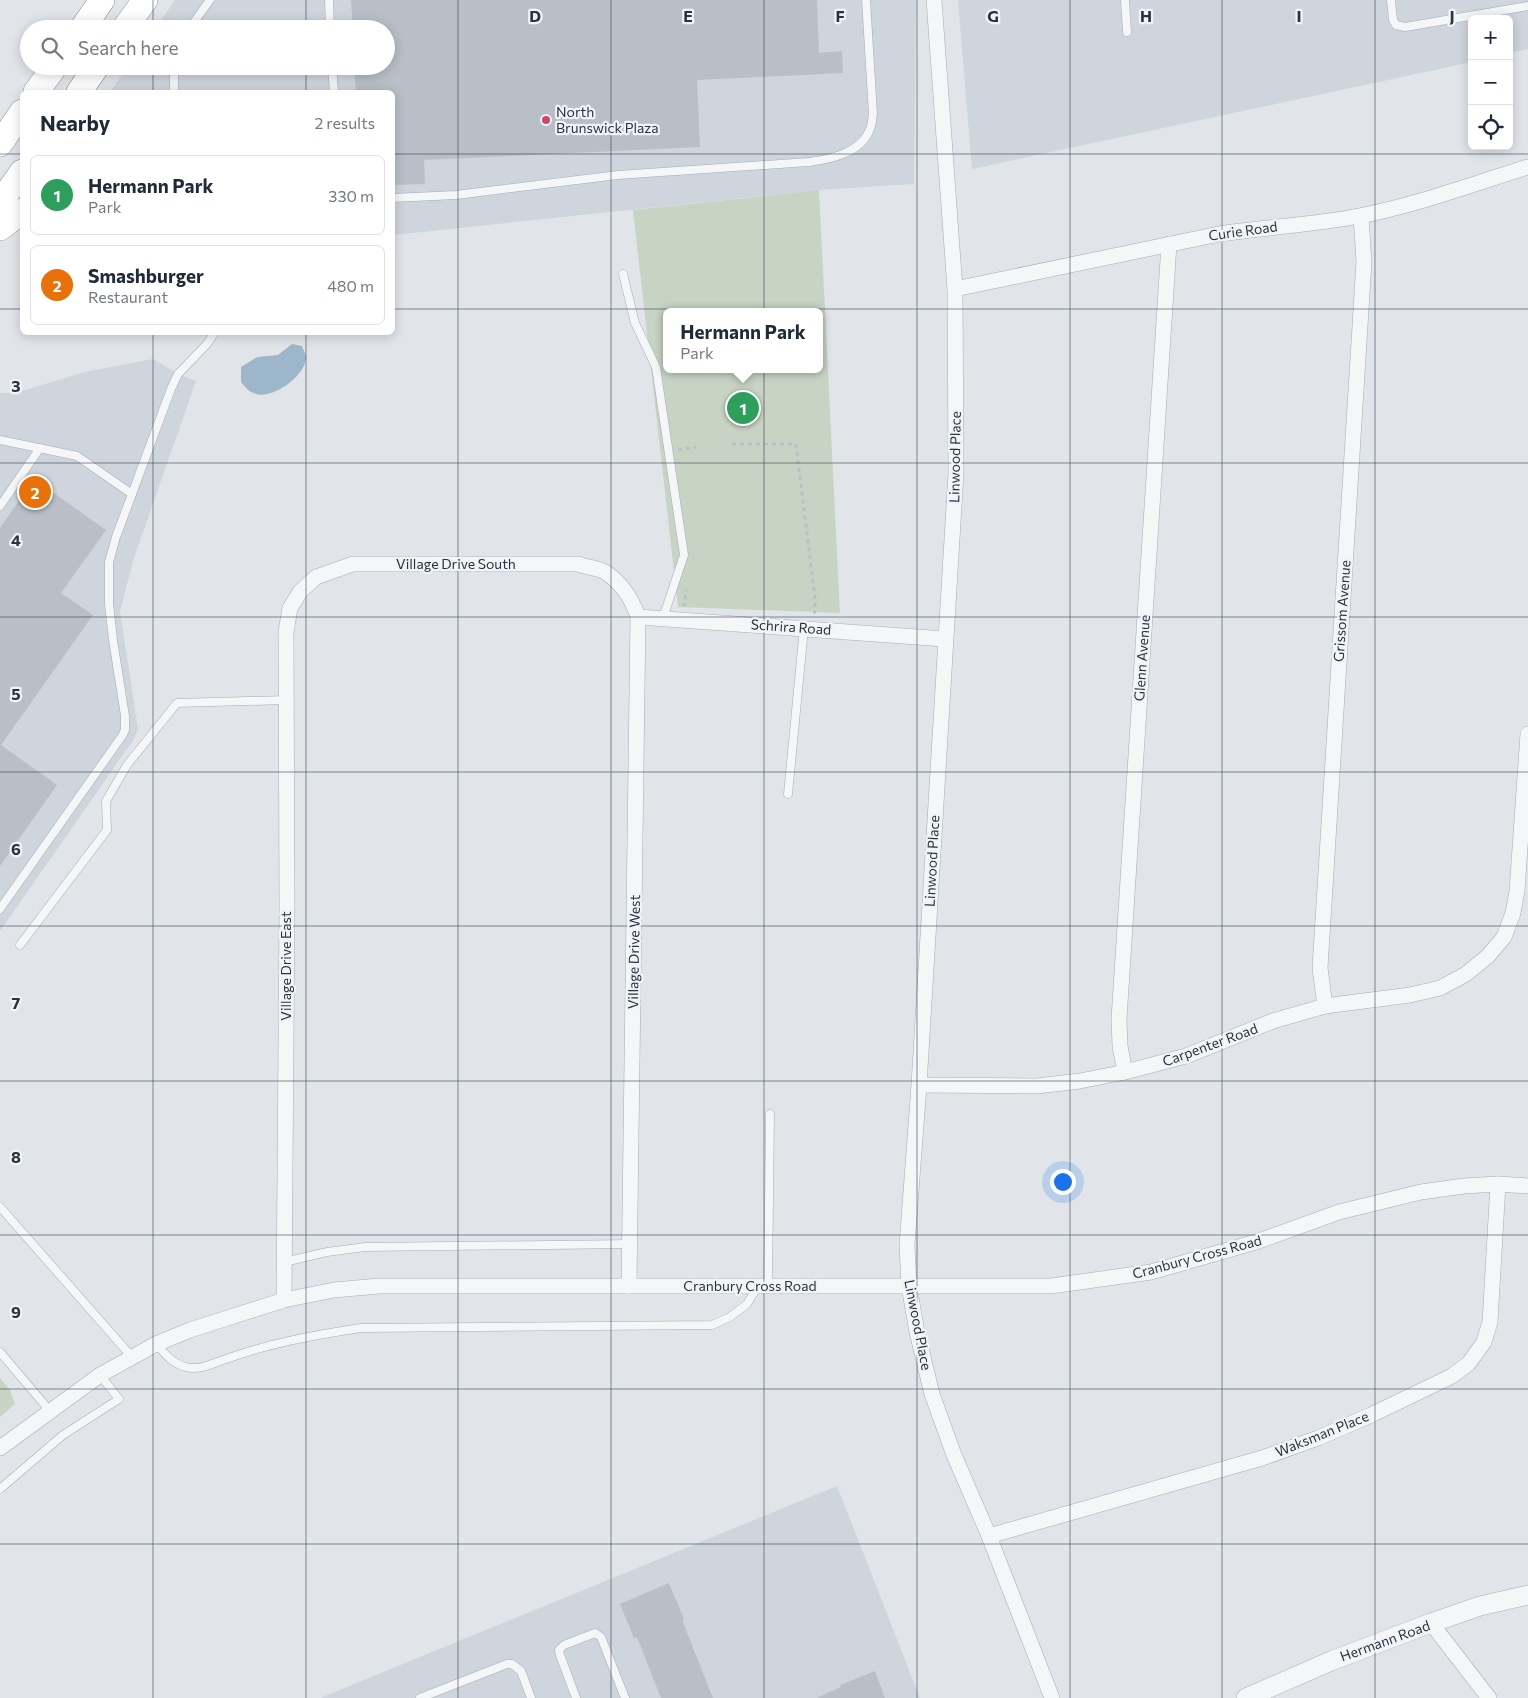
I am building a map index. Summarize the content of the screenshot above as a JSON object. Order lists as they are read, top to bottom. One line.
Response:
{"streets":{"street":["Curie Road","Linwood Place","Village Drive South","Grissom Avenue","Schrira Road","Glenn Avenue","Village Drive West","Village Drive East","Carpenter Road","Cranbury Cross Road","Waksman Place","Hermann Road"]},"crossings":[["Curie Road","Linwood Place"],["Curie Road","Grissom Avenue"],["Curie Road","Glenn Avenue"],["Linwood Place","Schrira Road"],["Linwood Place","Carpenter Road"],["Linwood Place","Cranbury Cross Road"],["Linwood Place","Waksman Place"],["Village Drive South","Schrira Road"],["Village Drive South","Village Drive West"],["Village Drive South","Village Drive East"],["Grissom Avenue","Carpenter Road"],["Schrira Road","Village Drive West"],["Glenn Avenue","Carpenter Road"],["Village Drive West","Cranbury Cross Road"],["Village Drive East","Cranbury Cross Road"],["Cranbury Cross Road","Waksman Place"]],"places":["North Brunswick Plaza"],"page":{"map_buttons":["+","−"],"search":"Search here","heading":["Nearby","2 results"],"list":[{"mark":"1","name":"Hermann Park","note":"Park","value":"330 m"},{"mark":"2","name":"Smashburger","note":"Restaurant","value":"480 m"}],"popup":["Hermann Park","Park"],"pins":["1","2"]},"grid":{"columns":["D","E","F","G","H","I","J"],"rows":["3","4","5","6","7","8","9"]}}
